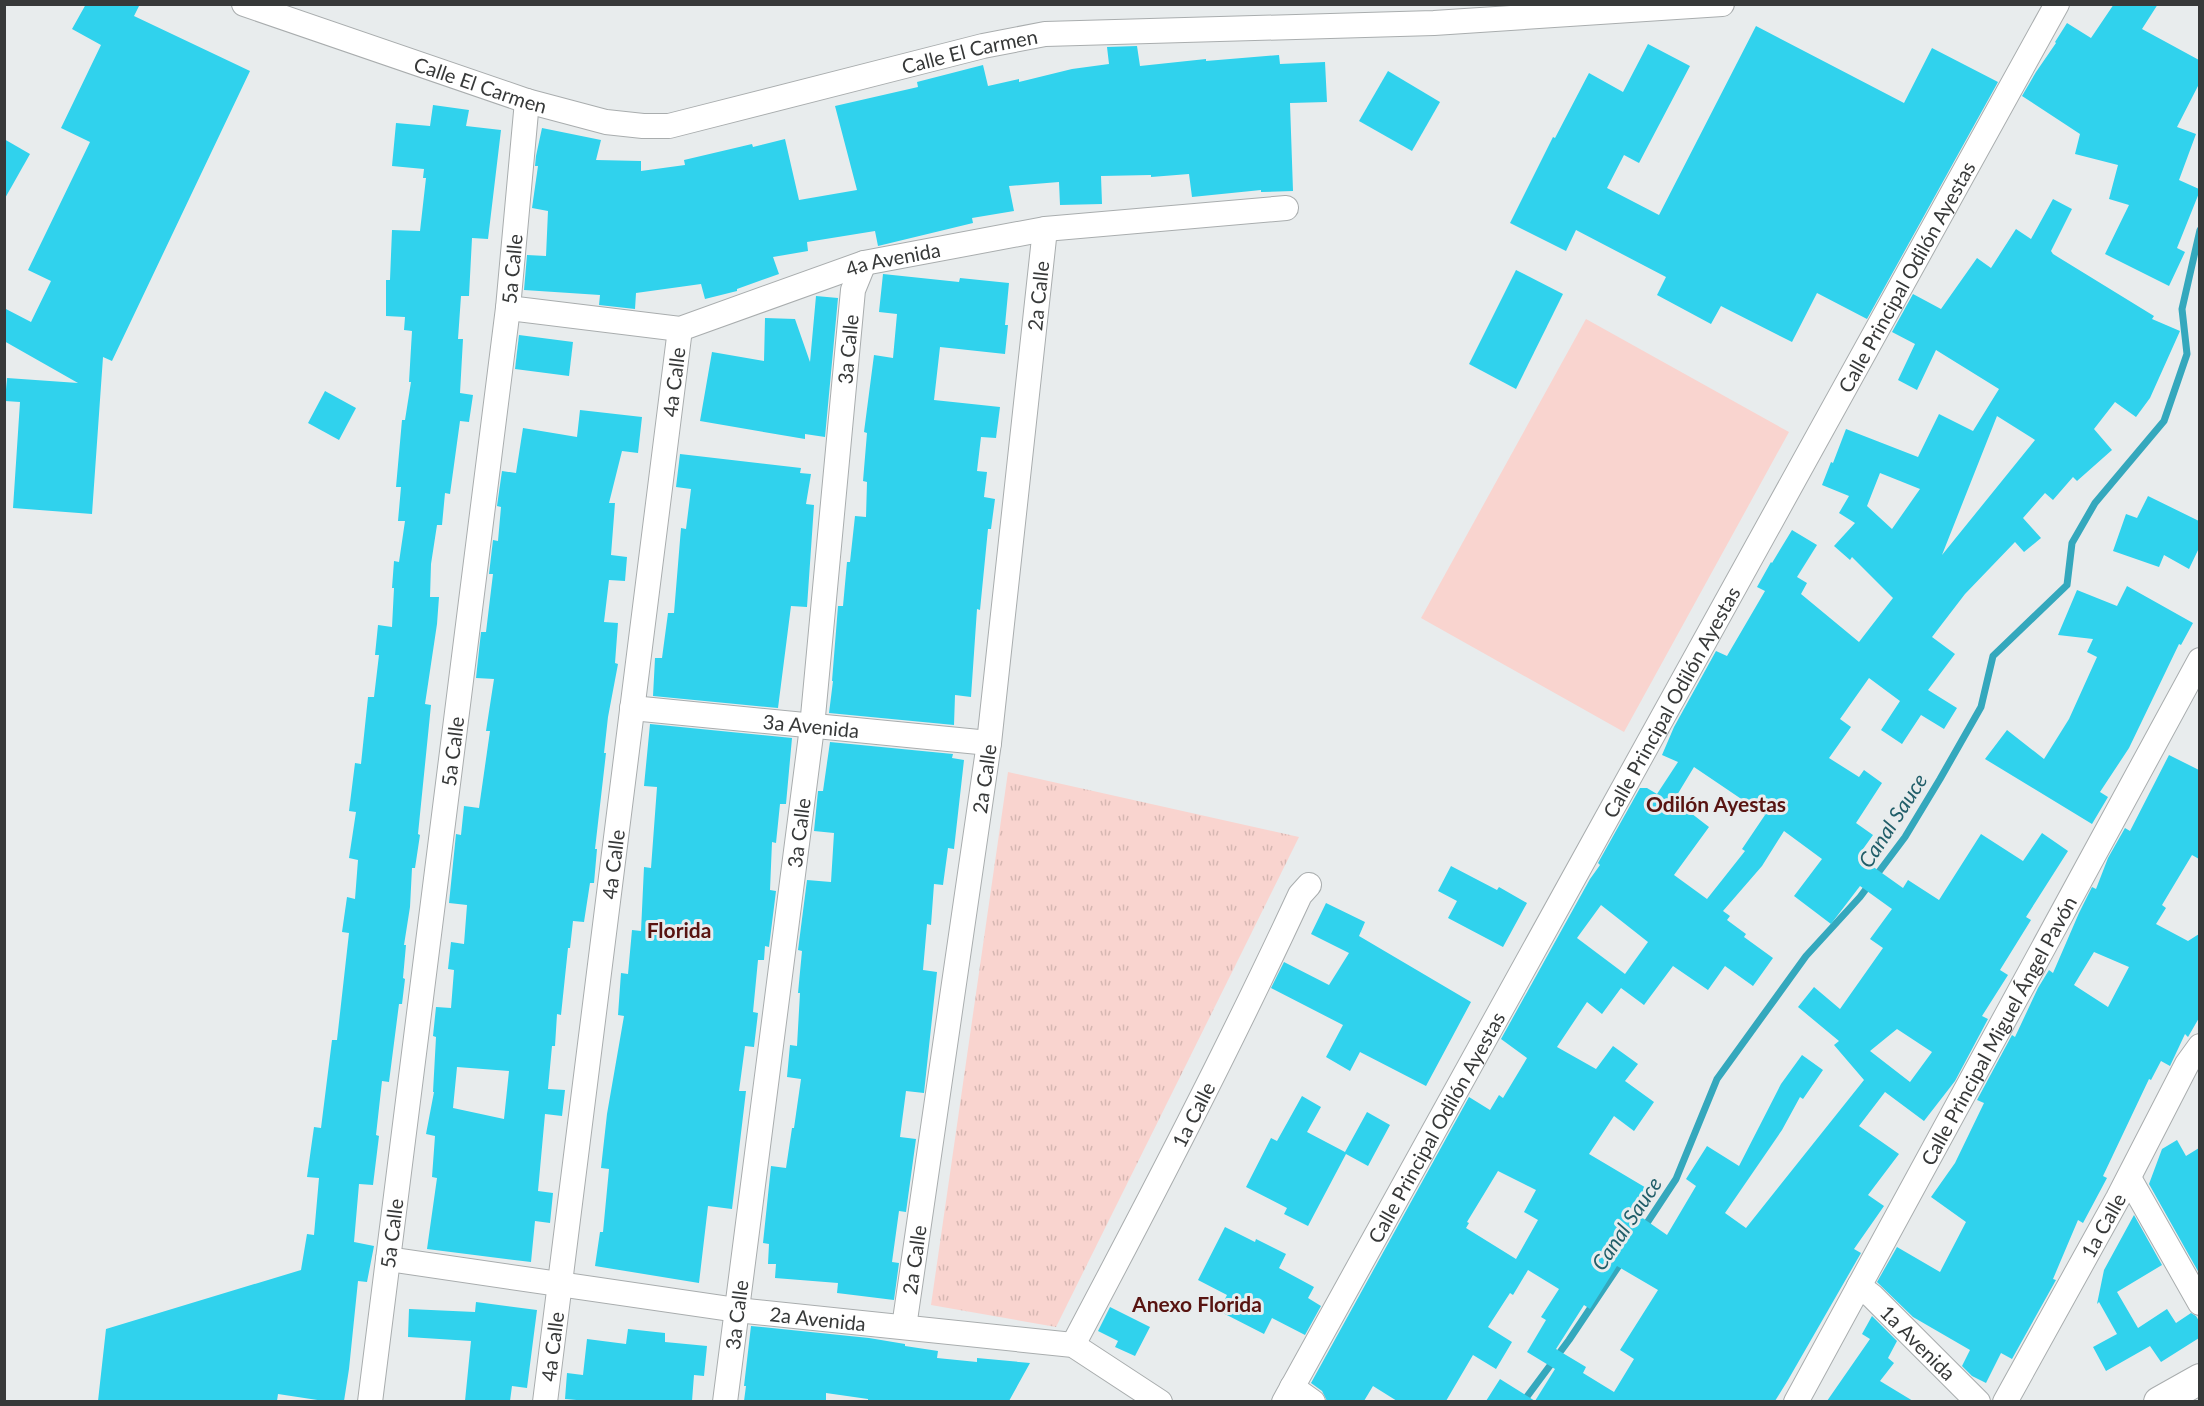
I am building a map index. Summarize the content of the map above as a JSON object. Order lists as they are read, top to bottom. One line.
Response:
{"streets":{"street":["Calle El Carmen","4a Avenida","5a Calle","Calle Principal Odilón Ayestas","2a Calle","3a Calle","4a Calle","3a Avenida","Calle Principal Miguel Ángel Pavón","1a Calle","2a Avenida","1a Avenida"]},"crossings":[["Calle El Carmen","5a Calle"],["4a Avenida","5a Calle"],["4a Avenida","2a Calle"],["4a Avenida","3a Calle"],["4a Avenida","4a Calle"],["5a Calle","2a Avenida"],["2a Calle","3a Avenida"],["2a Calle","2a Avenida"],["3a Calle","3a Avenida"],["3a Calle","2a Avenida"],["4a Calle","3a Avenida"],["4a Calle","2a Avenida"],["Calle Principal Miguel Ángel Pavón","1a Avenida"],["1a Calle","2a Avenida"]],"districts":["Odilón Ayestas","Florida","Anexo Florida"],"water":["Canal Sauce"]}
